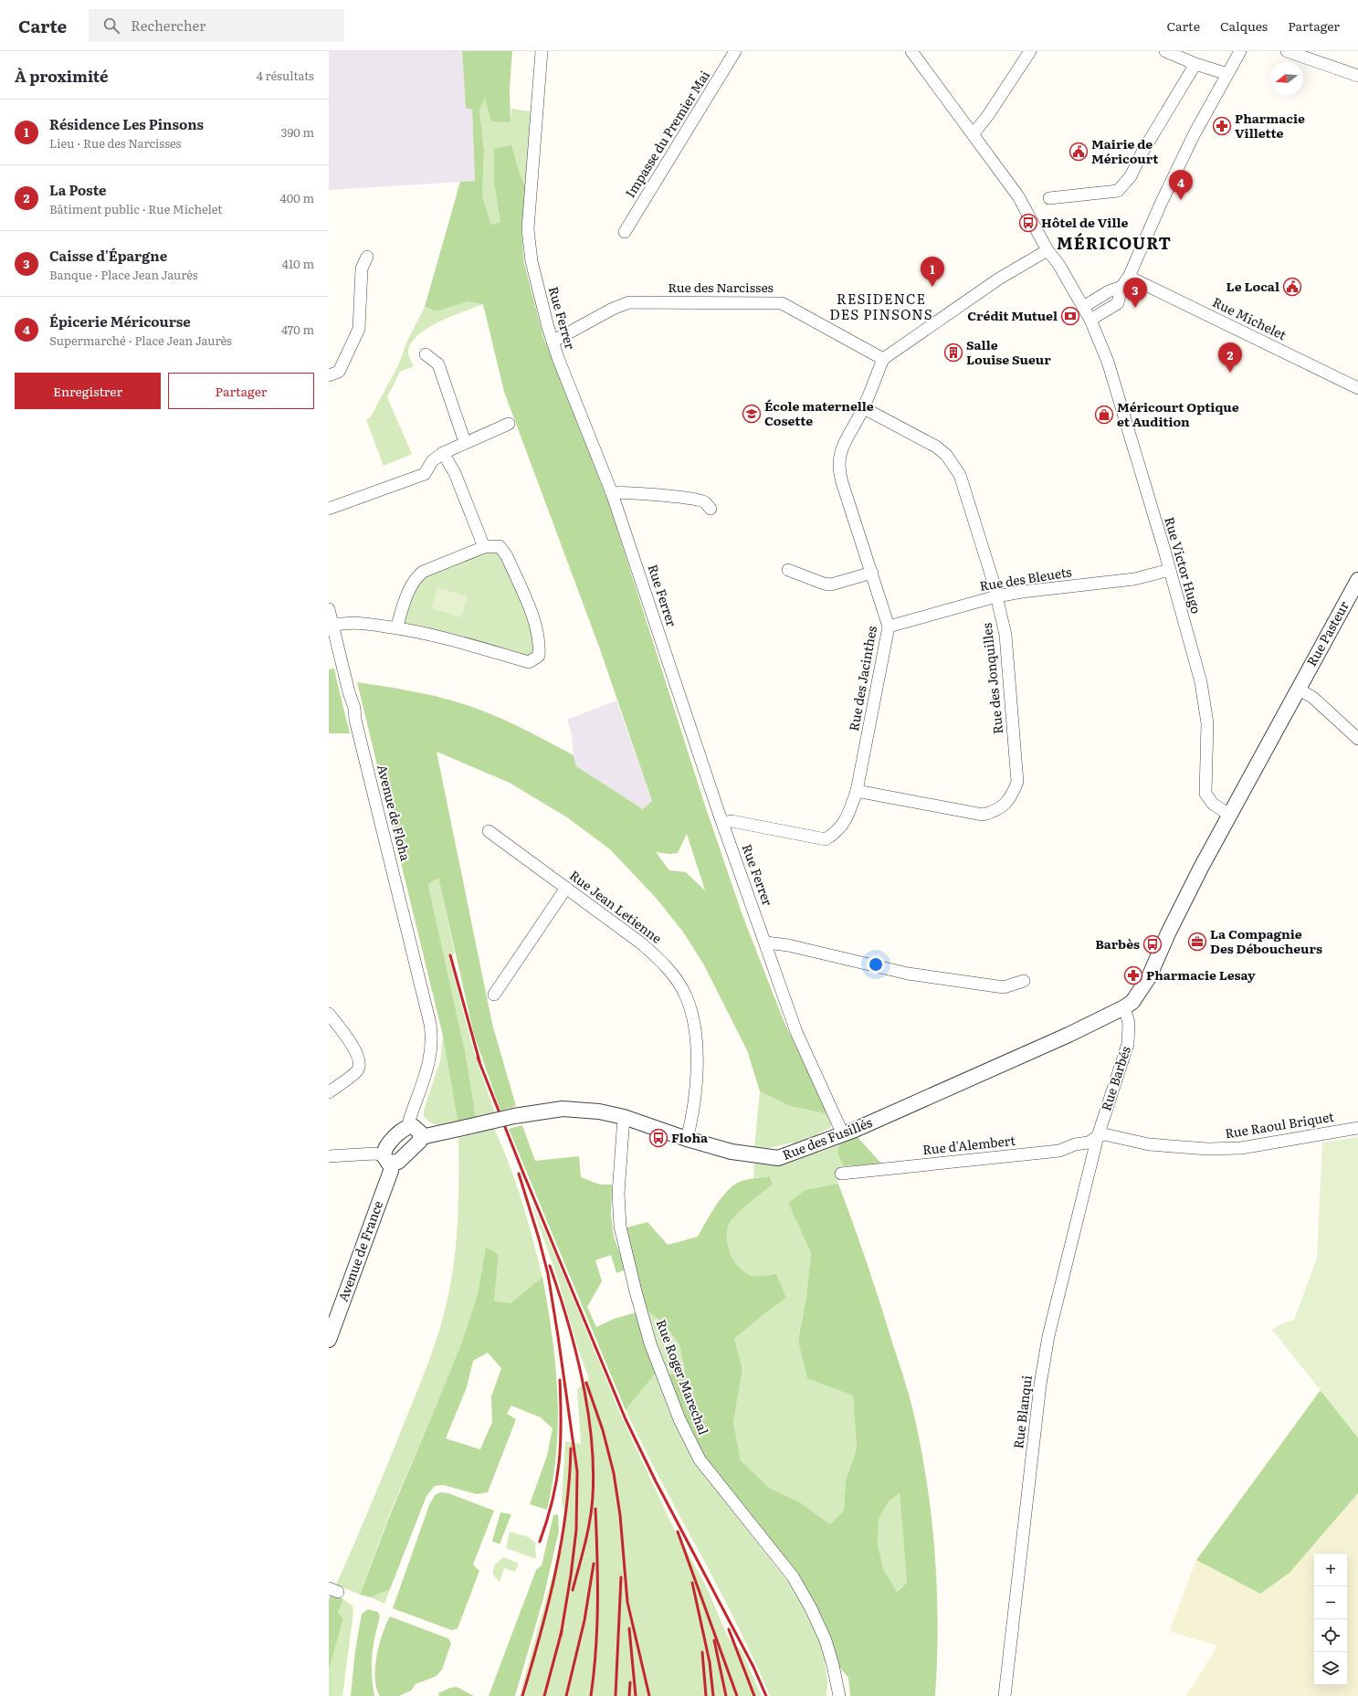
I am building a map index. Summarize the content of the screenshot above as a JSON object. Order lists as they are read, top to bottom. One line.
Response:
{"streets":{"street":["Impasse du Premier Mai","Rue des Narcisses","Rue Ferrer","Rue Michelet","Rue Victor Hugo","Rue des Bleuets","Rue Pasteur","Rue des Jacinthes","Rue des Jonquilles","Avenue de Floha","Rue Jean Letienne","Rue Barbés","Rue Raoul Briquet","Rue des Fusillés","Rue d'Alembert","Avenue de France","Rue Roger Marechal","Rue Blanqui"]},"crossings":[["Rue des Narcisses","Rue Ferrer"],["Rue des Narcisses","Rue des Jacinthes"],["Rue Ferrer","Rue des Jacinthes"],["Rue Ferrer","Rue des Fusillés"],["Rue Victor Hugo","Rue des Bleuets"],["Rue Victor Hugo","Rue Pasteur"],["Rue des Bleuets","Rue des Jacinthes"],["Rue des Bleuets","Rue des Jonquilles"],["Rue Pasteur","Rue Barbés"],["Rue Pasteur","Rue des Fusillés"],["Rue des Jacinthes","Rue des Jonquilles"],["Avenue de Floha","Avenue de France"],["Rue Jean Letienne","Rue des Fusillés"],["Rue Barbés","Rue Raoul Briquet"],["Rue Barbés","Rue des Fusillés"],["Rue Barbés","Rue d'Alembert"],["Rue Barbés","Rue Blanqui"],["Rue Raoul Briquet","Rue d'Alembert"],["Rue Raoul Briquet","Rue Blanqui"],["Rue des Fusillés","Rue Roger Marechal"],["Rue d'Alembert","Rue Blanqui"]],"districts":["MÉRICOURT","RESIDENCE DES PINSONS"],"places":{"pharmacy":["Pharmacie Villette","Pharmacie Lesay"],"public building":["Mairie de Méricourt","Le Local"],"bus stop":["Hôtel de Ville","Barbès","Floha"],"bank":["Crédit Mutuel"],"building":["Salle Louise Sueur"],"school or university":["École maternelle Cosette"],"shop":["Méricourt Optique et Audition"],"office":["La Compagnie Des Déboucheurs"]},"north":"left","page":{"header":"Carte","search":"Rechercher","nav":["Carte","Calques","Partager"],"heading":["À proximité","4 résultats"],"list":[{"mark":"1","name":"Résidence Les Pinsons","note":"Lieu · Rue des Narcisses","value":"390 m"},{"mark":"2","name":"La Poste","note":"Bâtiment public · Rue Michelet","value":"400 m"},{"mark":"3","name":"Caisse d'Épargne","note":"Banque · Place Jean Jaurès","value":"410 m"},{"mark":"4","name":"Épicerie Méricourse","note":"Supermarché · Place Jean Jaurès","value":"470 m"}],"pins":["4","1","3","2"],"buttons":["Enregistrer","Partager"],"map_buttons":["+","−"]}}
